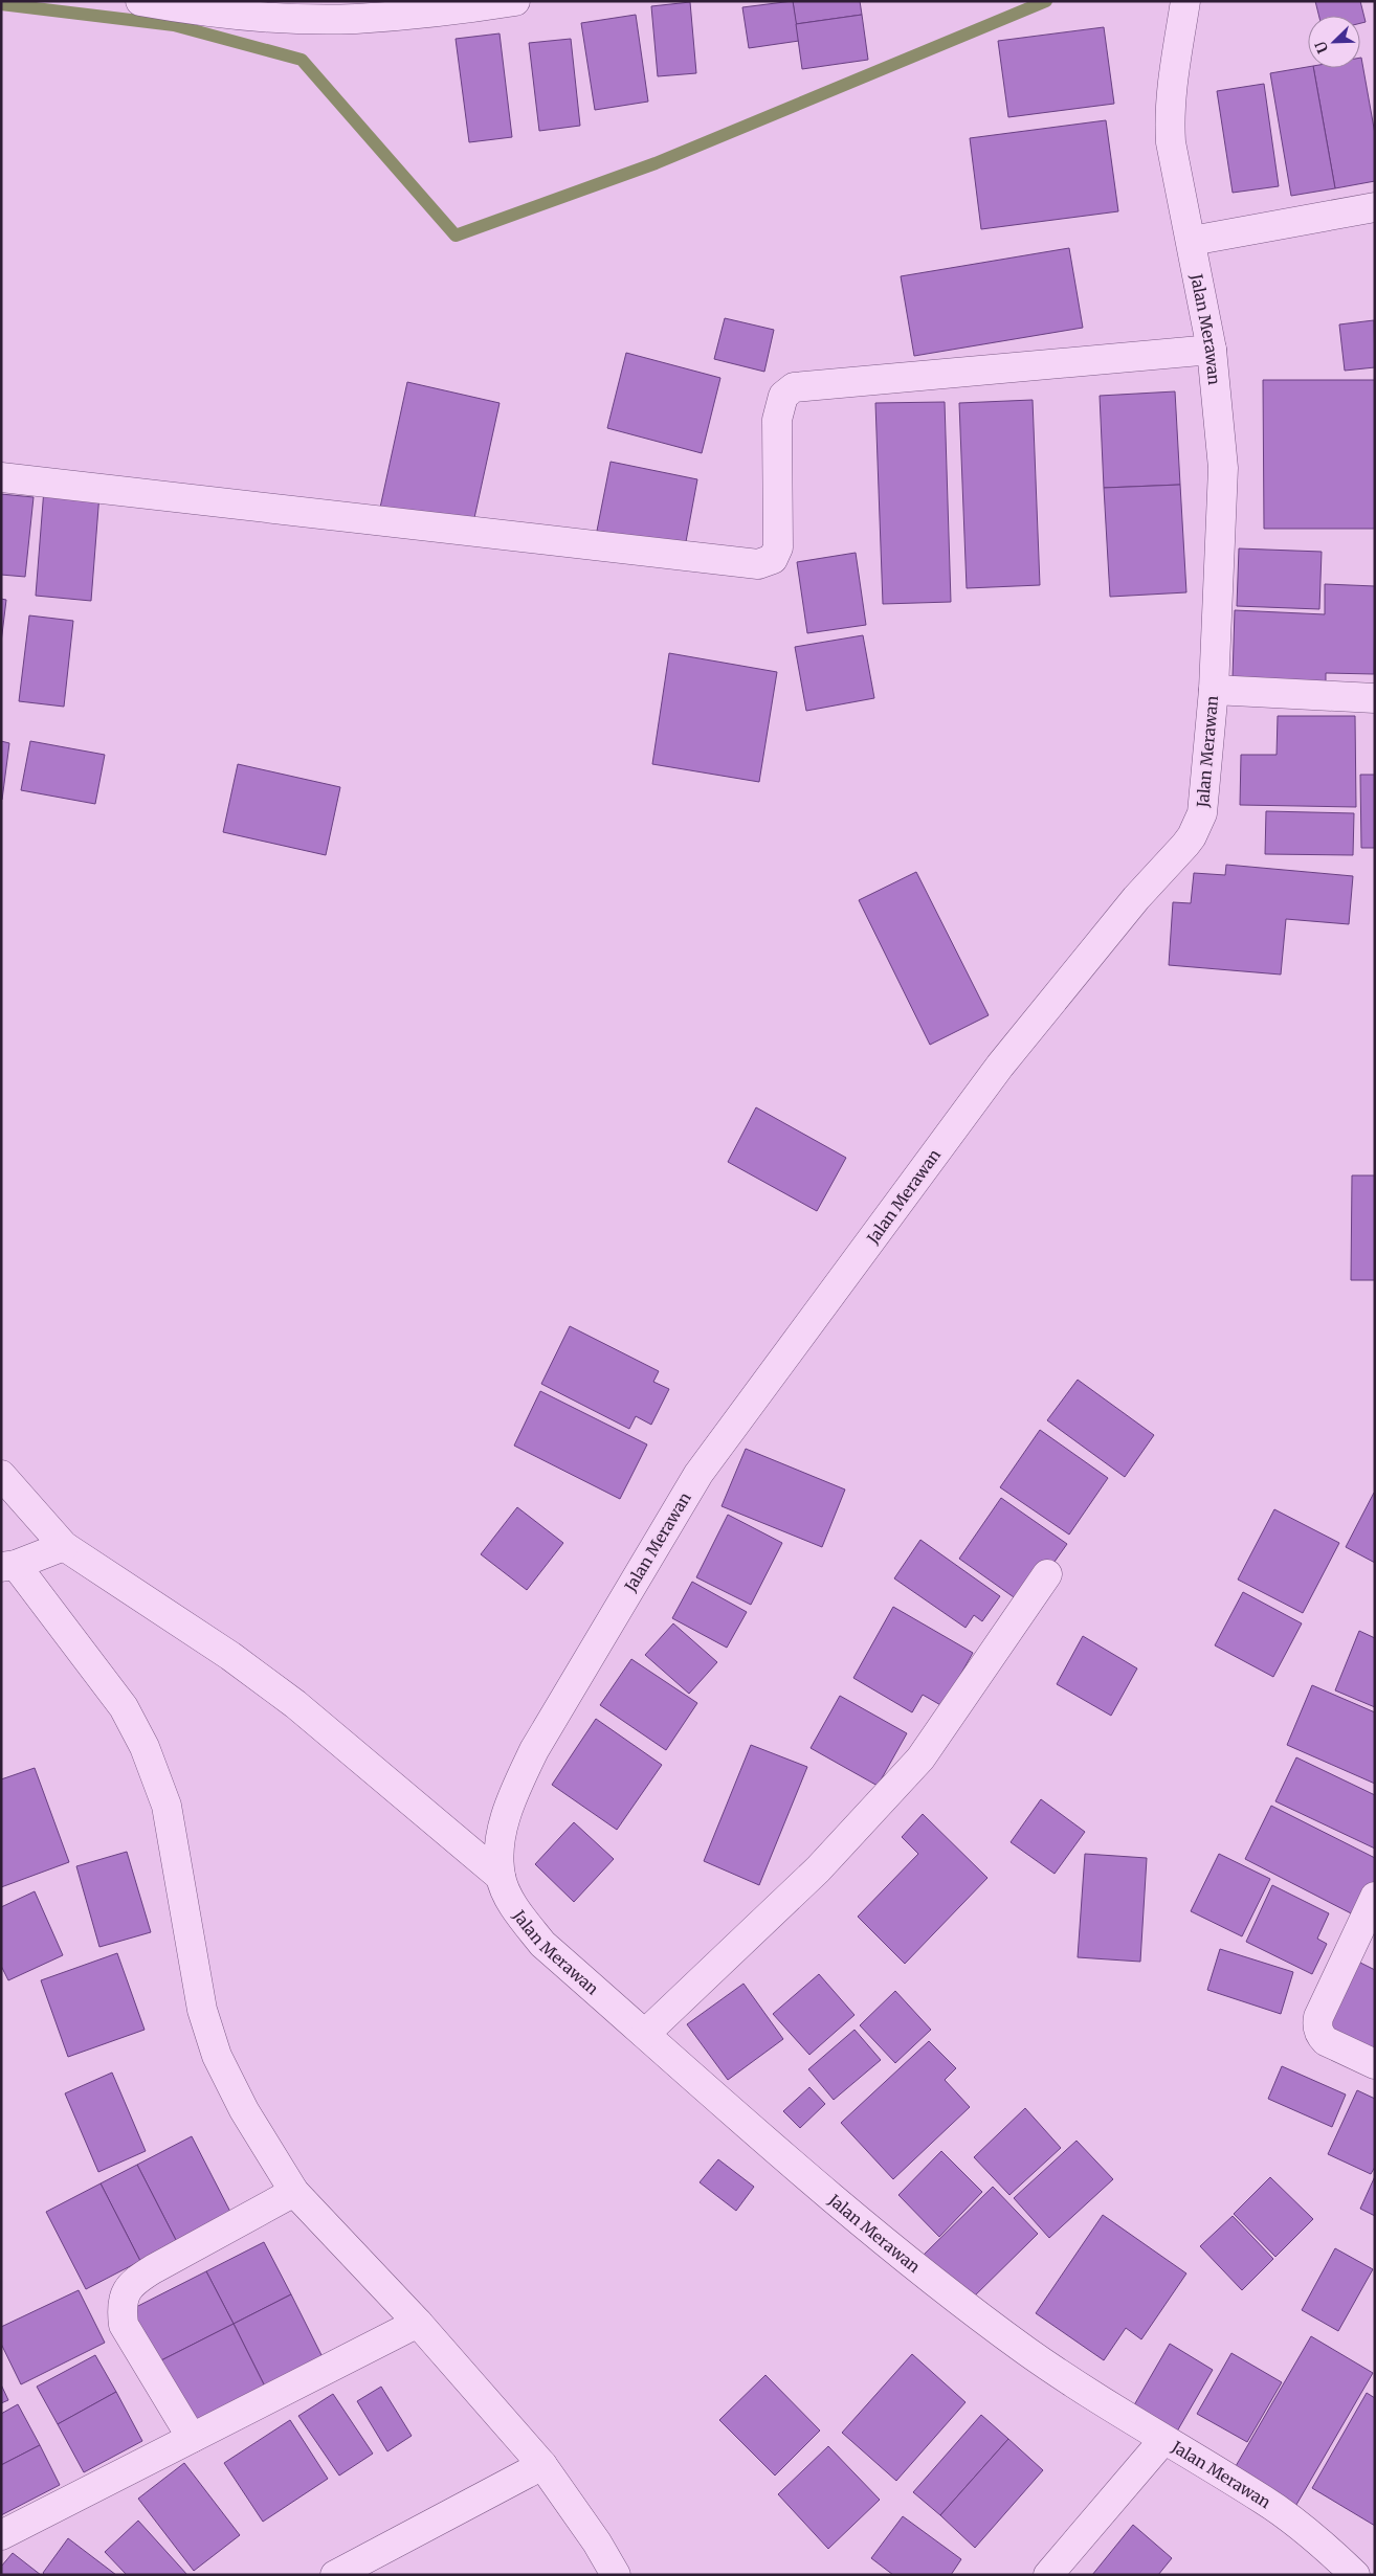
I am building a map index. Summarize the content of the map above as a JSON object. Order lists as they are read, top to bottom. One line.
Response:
{"streets":{"street":["Jalan Merawan"]},"north":"bottom left"}
